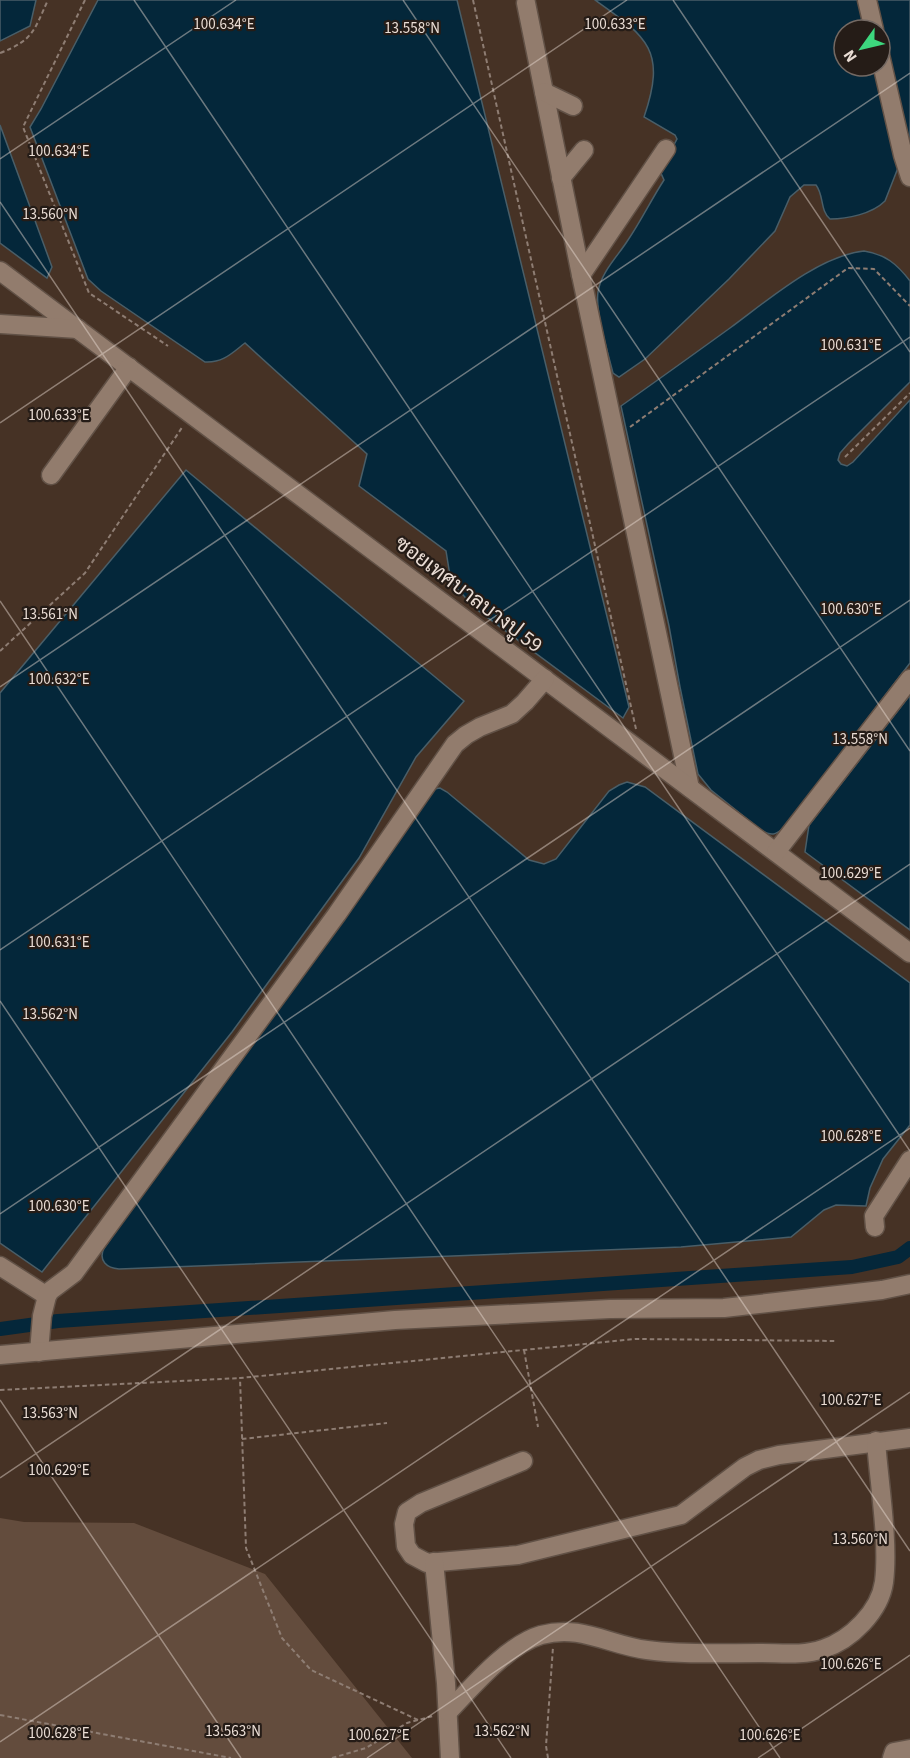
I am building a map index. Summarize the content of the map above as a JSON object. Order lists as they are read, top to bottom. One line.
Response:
{"streets":{"street":["ซอยเทศบาลบางปู 59"]},"north":"bottom left","coordinates":["100.634°E","100.633°E","13.558°N","13.560°N","100.631°E","100.630°E","13.561°N","100.632°E","100.629°E","13.562°N","100.628°E","100.627°E","13.563°N","100.626°E"]}
